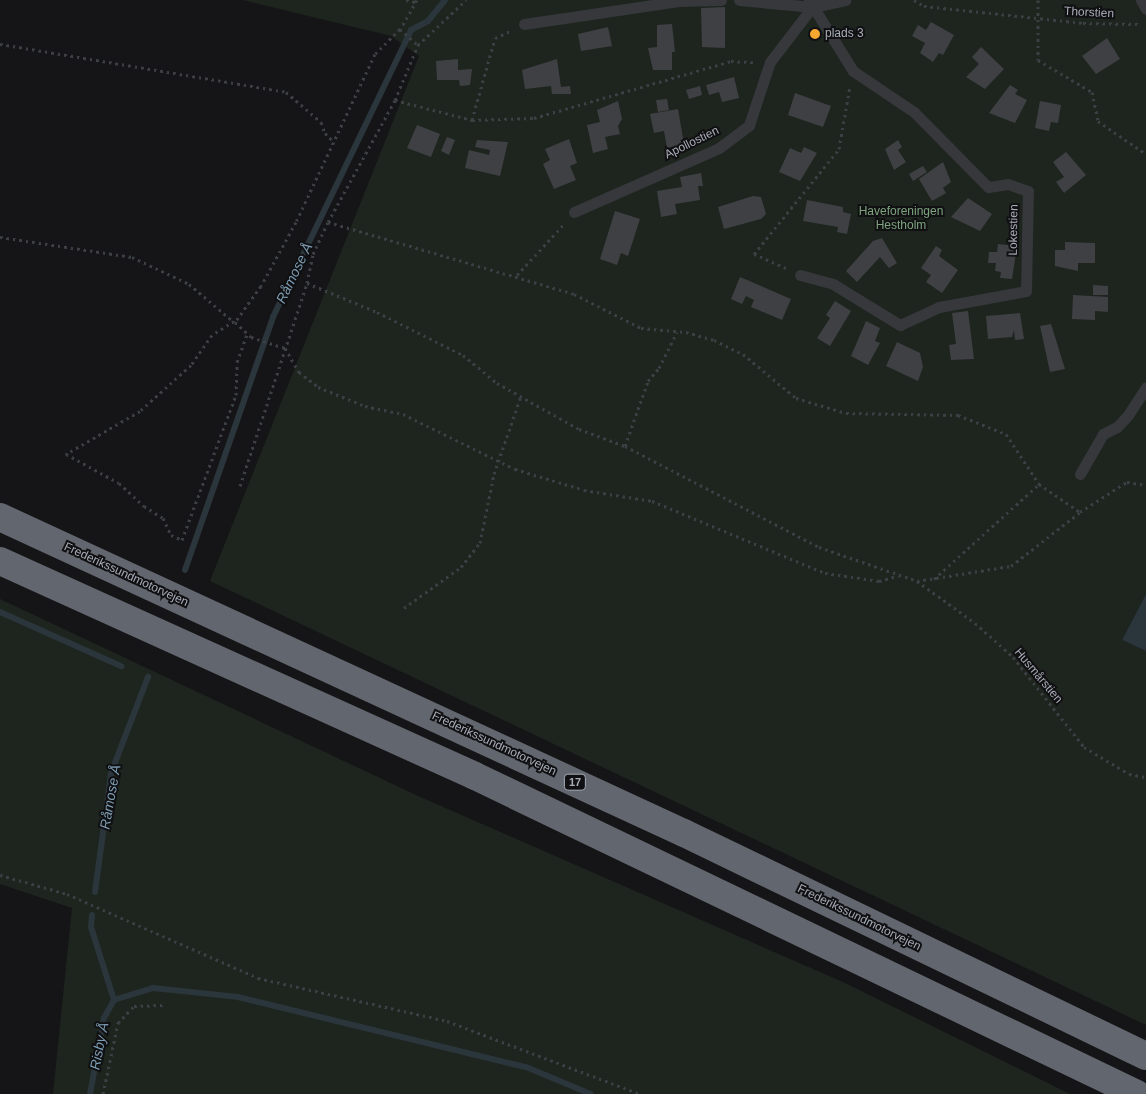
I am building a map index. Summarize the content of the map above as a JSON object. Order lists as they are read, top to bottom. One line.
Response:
{"streets":{"highway":["Frederikssundmotorvejen","17"],"lane":["Apollostien","Lokestien"],"path":["Thorstien","Husmårstien"]},"crossings":[["Apollostien","Lokestien"]],"water":["Råmose Å","Risby Å"],"parks":["Haveforeningen Hestholm"],"places":["plads 3"]}
